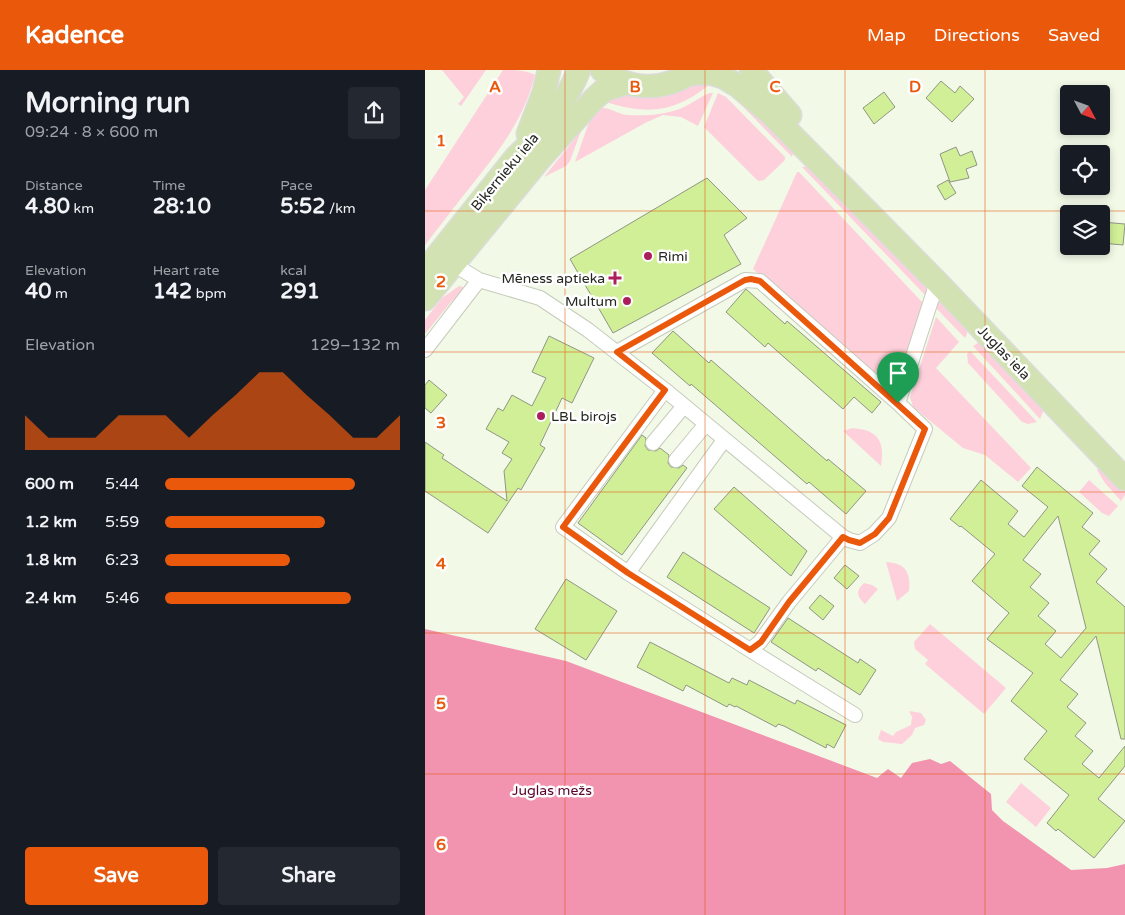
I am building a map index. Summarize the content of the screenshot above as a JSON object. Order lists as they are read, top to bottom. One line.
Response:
{"streets":{"main road":["Biķernieku iela","Juglas iela"]},"parks":["Juglas mežs"],"places":{"other":["Rimi","Multum","LBL birojs"],"health":["Mēness aptieka"]},"north":"bottom right","page":{"header":"Kadence","nav":["Map","Directions","Saved"],"heading":["Morning run","09:24 · 8 × 600 m"],"stats":[["Distance","4.80 km"],["Time","28:10"],["Pace","5:52 /km"],["Elevation","40 m"],["Heart rate","142 bpm"],["kcal","291"]],"chart":["Elevation","129–132 m"],"list":[{"name":"600 m","note":"5:44"},{"name":"1.2 km","note":"5:59"},{"name":"1.8 km","note":"6:23"},{"name":"2.4 km","note":"5:46"}],"buttons":["Save","Share"]},"grid":{"columns":["A","B","C","D"],"rows":["1","2","3","4","5","6"]}}
